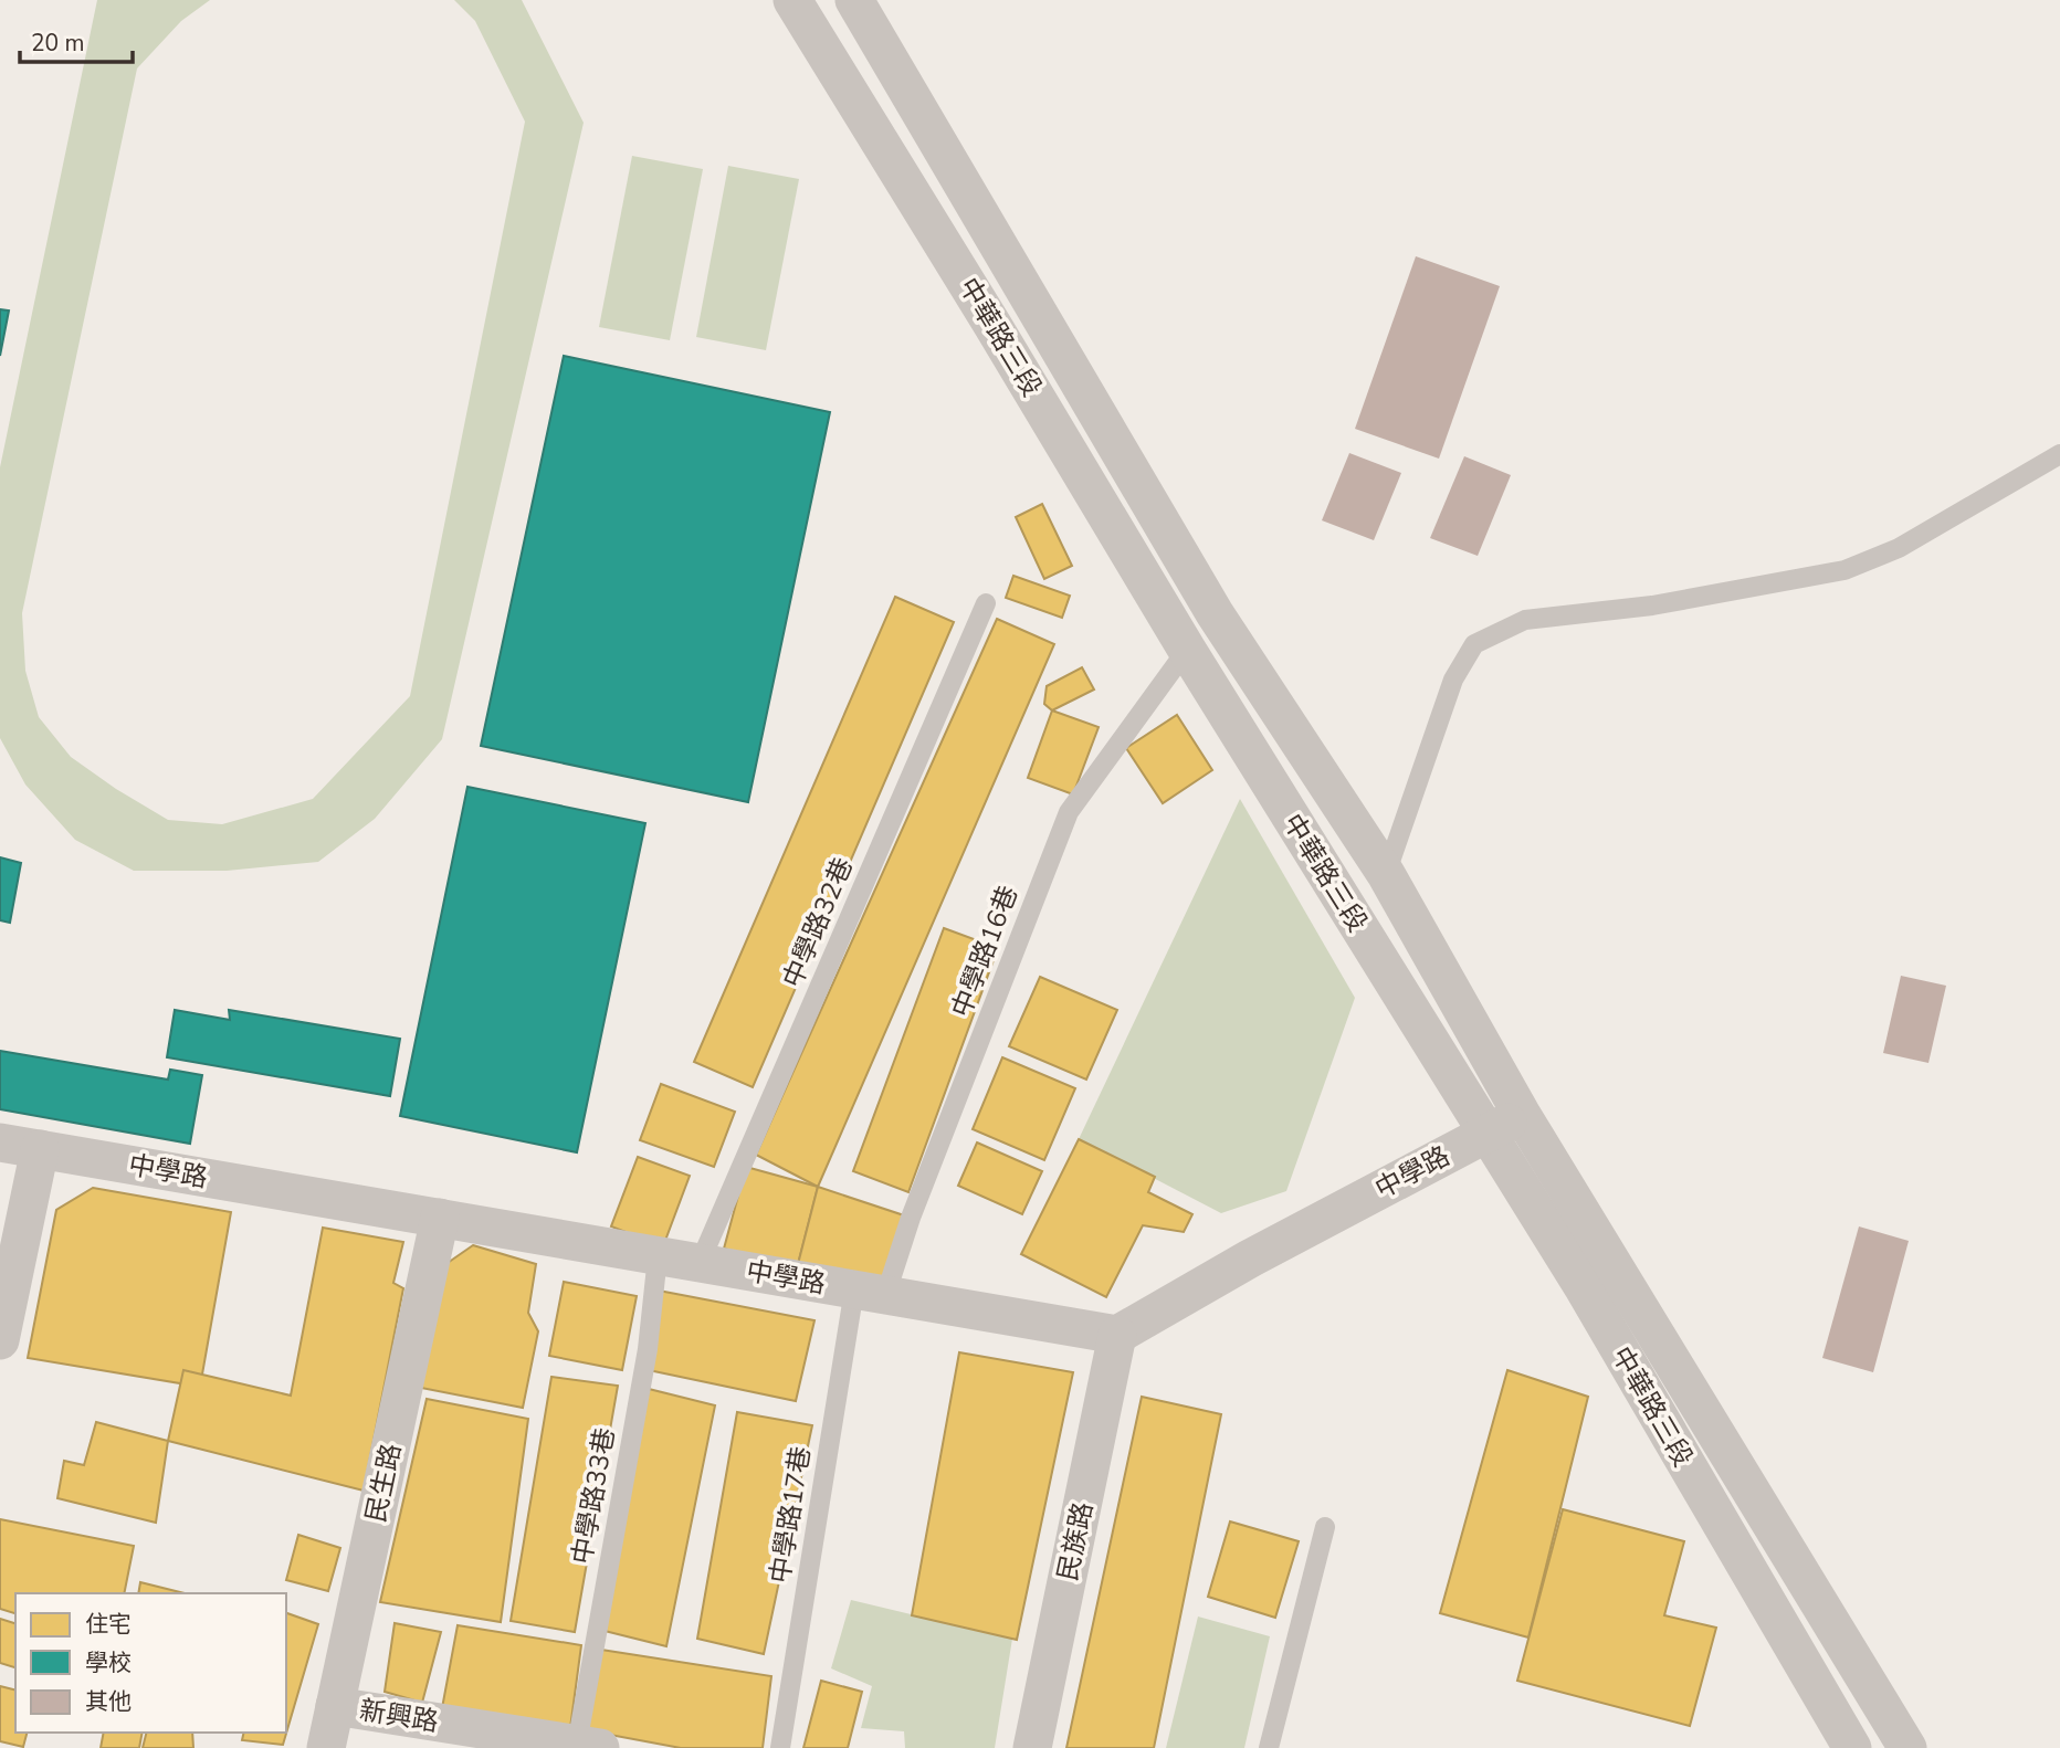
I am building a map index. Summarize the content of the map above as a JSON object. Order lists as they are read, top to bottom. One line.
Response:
{"streets":{"street":["中華路三段","中學路","民生路","民族路","新興路"],"lane":["中學路32巷","中學路16巷","中學路33巷","中學路17巷"]},"crossings":[["中華路三段","中學路16巷"],["中華路三段","中學路"],["中學路32巷","中學路"],["中學路16巷","中學路"],["中學路16巷","中學路17巷"],["中學路","民生路"],["中學路","中學路33巷"],["中學路","中學路17巷"],["中學路","民族路"],["民生路","新興路"],["中學路33巷","新興路"]],"legend":["住宅","學校","其他"],"scale_bar":"20 m"}
